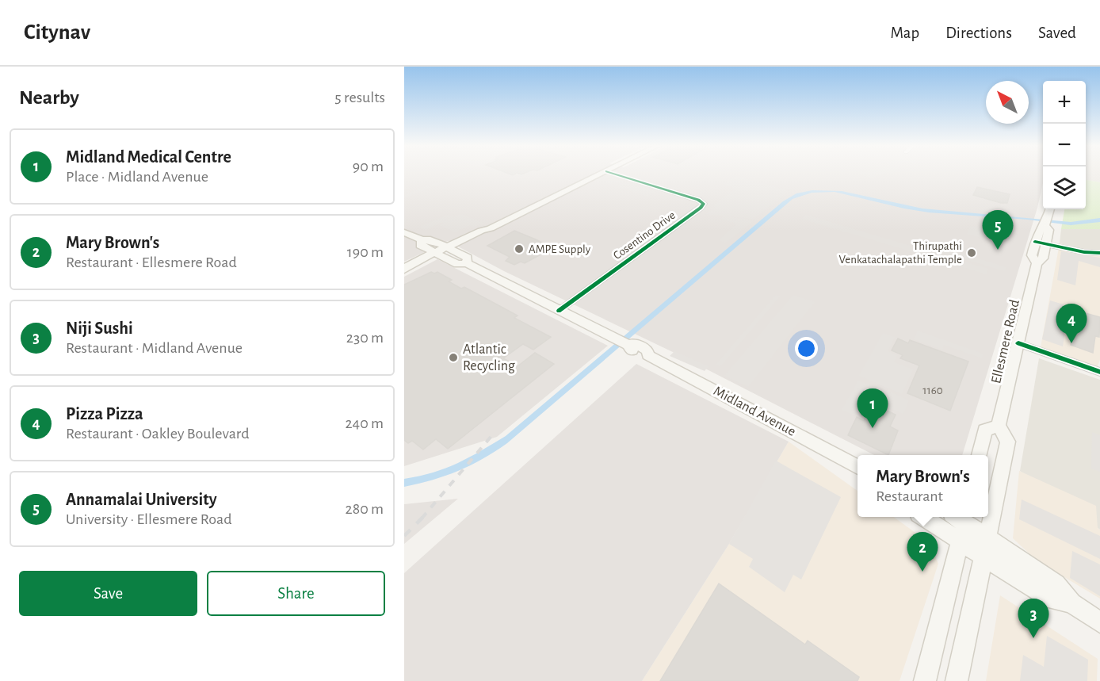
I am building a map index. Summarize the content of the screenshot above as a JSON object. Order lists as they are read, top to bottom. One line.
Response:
{"streets":{"main road":["Ellesmere Road","Midland Avenue"],"street":["Cosentino Drive"]},"crossings":[["Cosentino Drive","Midland Avenue"]],"places":["AMPE Supply","Thirupathi Venkatachalapathi Temple","Atlantic Recycling"],"house_numbers":["1160"],"north":"top left","page":{"header":"Citynav","nav":["Map","Directions","Saved"],"heading":["Nearby","5 results"],"map_buttons":["+","−"],"list":[{"mark":"1","name":"Midland Medical Centre","note":"Place · Midland Avenue","value":"90 m"},{"mark":"2","name":"Mary Brown's","note":"Restaurant · Ellesmere Road","value":"190 m"},{"mark":"3","name":"Niji Sushi","note":"Restaurant · Midland Avenue","value":"230 m"},{"mark":"4","name":"Pizza Pizza","note":"Restaurant · Oakley Boulevard","value":"240 m"},{"mark":"5","name":"Annamalai University","note":"University · Ellesmere Road","value":"280 m"}],"pins":["5","4","1","2","3"],"popup":["Mary Brown's","Restaurant"],"buttons":["Save","Share"]}}
